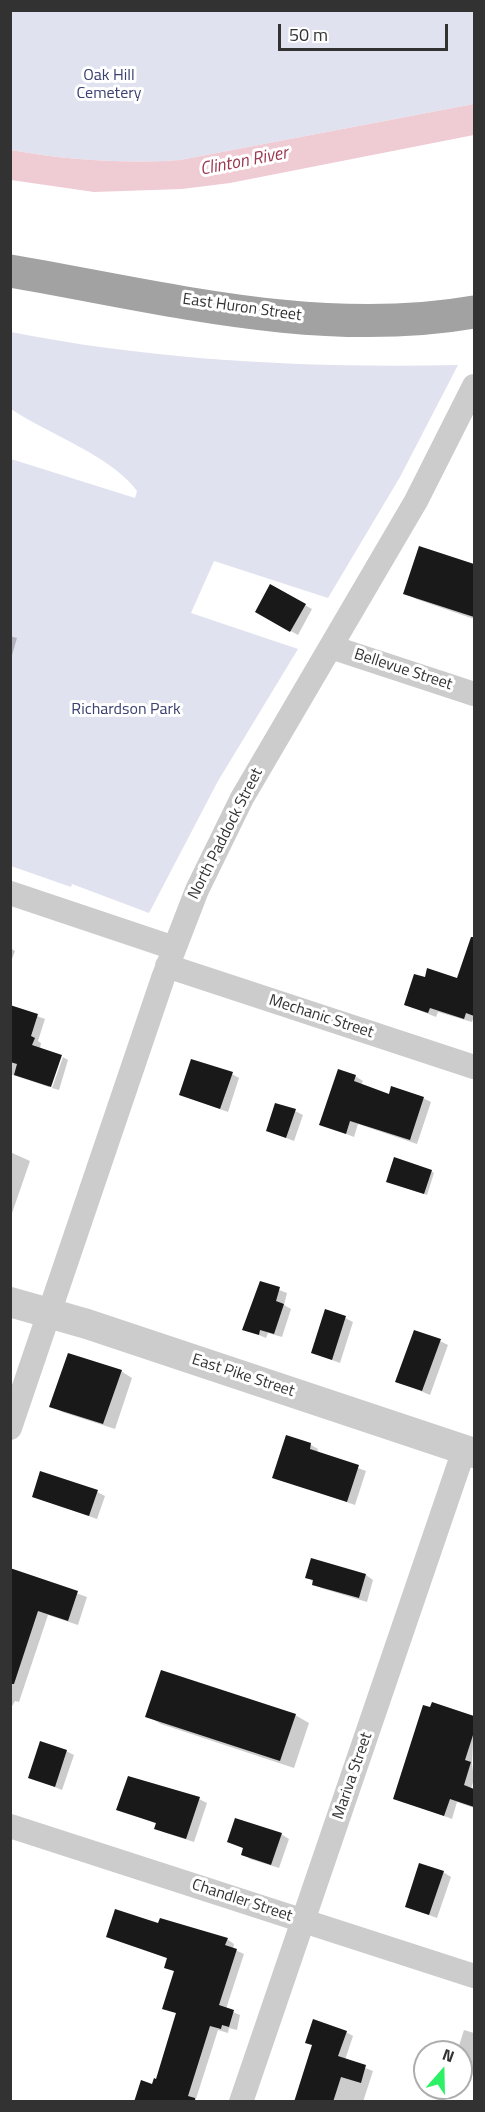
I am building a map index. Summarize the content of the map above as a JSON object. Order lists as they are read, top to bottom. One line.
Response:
{"streets":{"highway":["East Huron Street"],"street":["Bellevue Street","North Paddock Street","Mechanic Street","East Pike Street","Mariva Street","Chandler Street"]},"crossings":[["Bellevue Street","North Paddock Street"],["North Paddock Street","Mechanic Street"],["North Paddock Street","East Pike Street"],["East Pike Street","Mariva Street"],["Mariva Street","Chandler Street"]],"water":["Clinton River"],"parks":["Oak Hill Cemetery","Richardson Park"],"scale_bar":"50 m","north":"top"}
